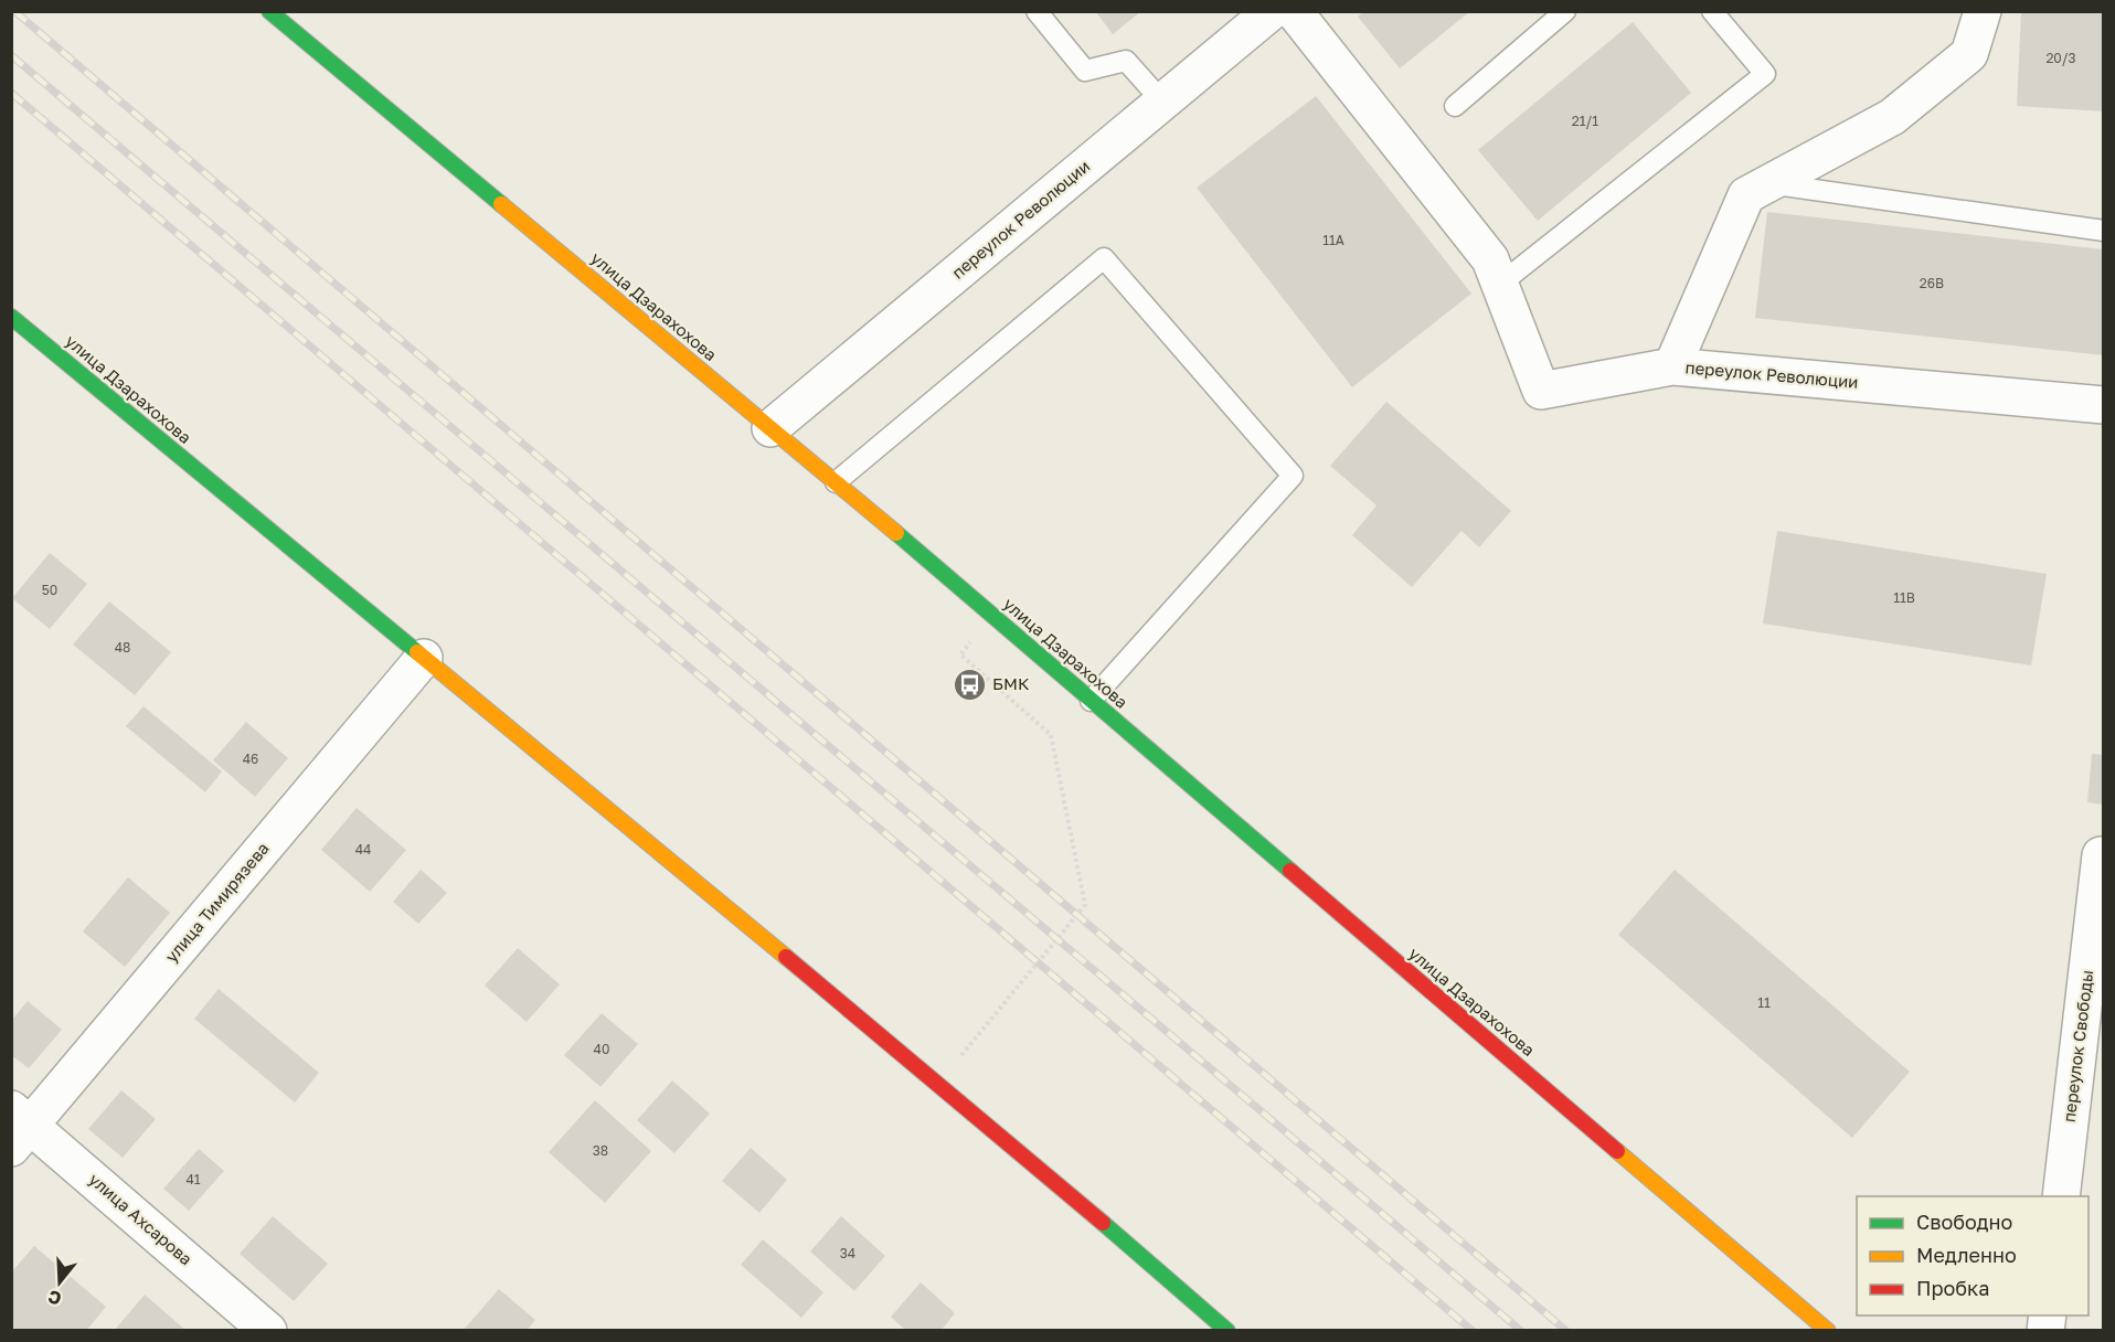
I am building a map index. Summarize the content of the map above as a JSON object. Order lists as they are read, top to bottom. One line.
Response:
{"streets":{"street":["переулок Революции","улица Дзарахохова","улица Тимирязева","переулок Свободы","улица Ахсарова"]},"crossings":[["переулок Революции","улица Дзарахохова"],["улица Дзарахохова","улица Тимирязева"],["улица Тимирязева","улица Ахсарова"]],"places":{"bus stop":["БМК"]},"house_numbers":["20/3","21/1","11А","26В","50","11В","48","46","44","11","40","38","41","34"],"legend":["Свободно","Медленно","Пробка"],"north":"bottom"}
